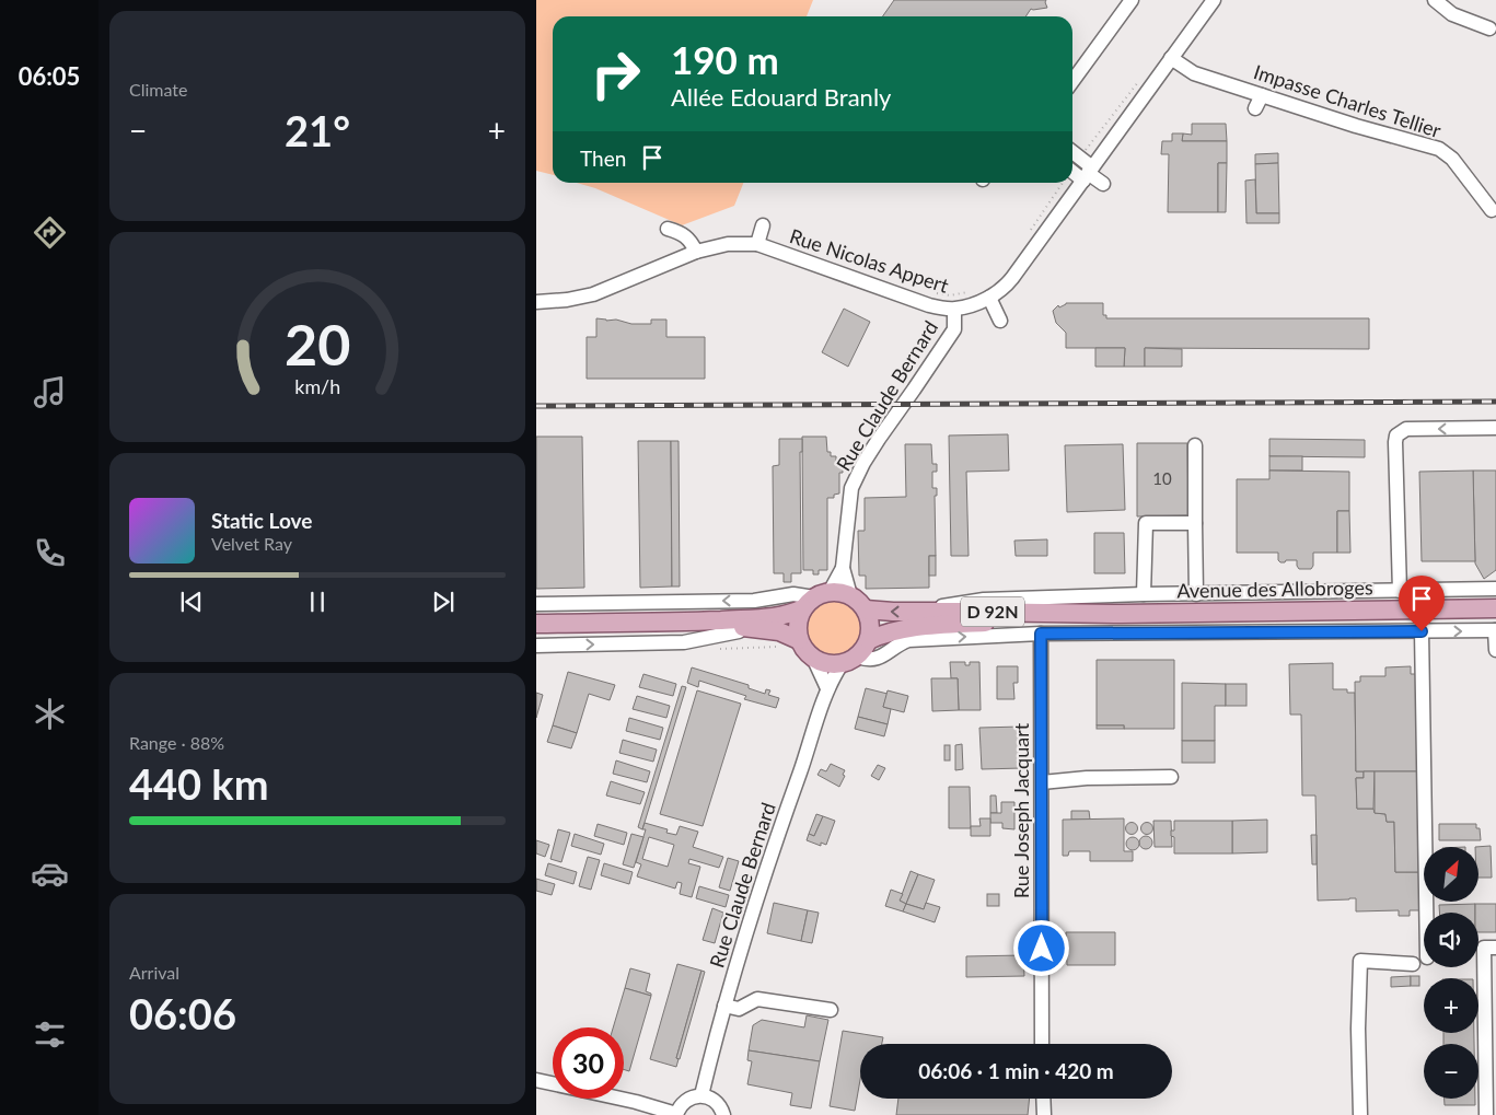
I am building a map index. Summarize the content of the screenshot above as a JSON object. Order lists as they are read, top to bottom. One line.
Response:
{"streets":{"main road":["Avenue des Allobroges","D 92N"],"street":["Impasse Charles Tellier","Rue Nicolas Appert","Rue Claude Bernard","Rue Joseph Jacquart"]},"crossings":[["Impasse Charles Tellier","Rue Nicolas Appert"],["Rue Nicolas Appert","Rue Claude Bernard"],["Rue Claude Bernard","Avenue des Allobroges"]],"house_numbers":["10"],"north":"top right","page":{"tabs":"06:05","tile":["Climate",["Range · 88%","440 km"],["Arrival","06:06"]],"turn":["190 m","Allée Edouard Branly"],"heat":["−","21°","+"],"then":"Then","song":["Static Love","Velvet Ray"],"map_buttons":["+","−"],"limit":"30","trip":"06:06 · 1 min · 420 m","gauge":["20","km/h"]}}
